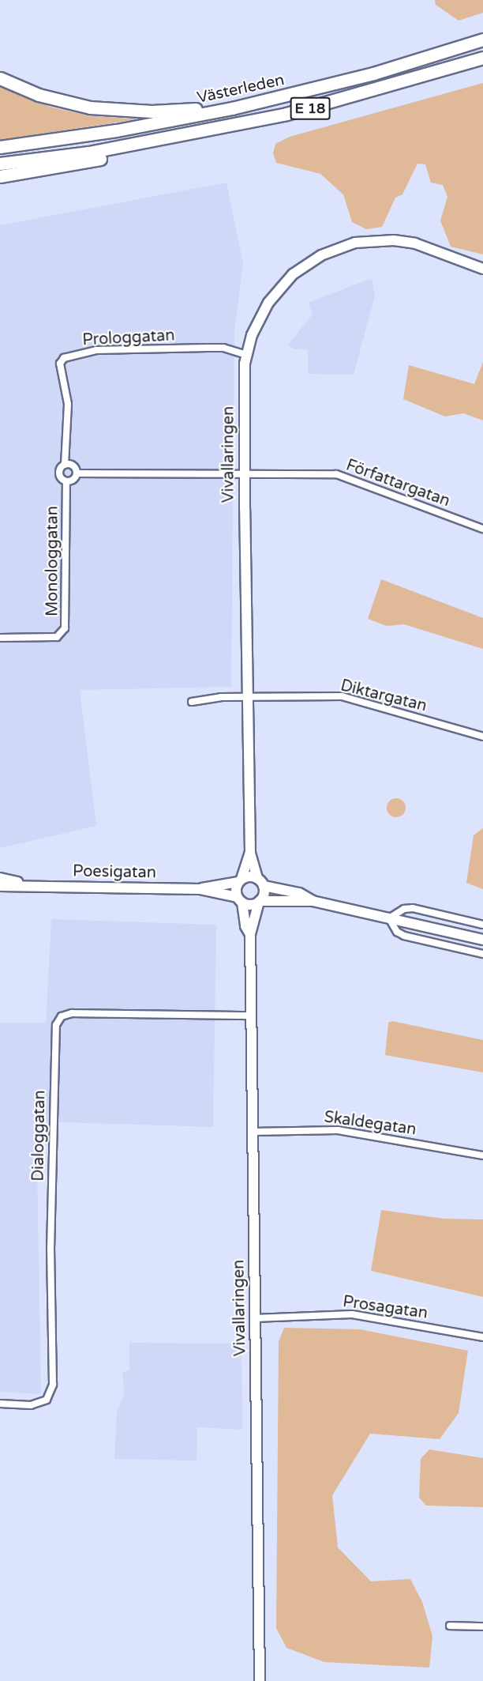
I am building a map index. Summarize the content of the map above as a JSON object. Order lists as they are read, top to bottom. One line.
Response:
{"streets":{"highway":["Västerleden","E 18"],"main road":["Vivallaringen","Poesigatan"],"street":["Prologgatan","Författargatan","Monologgatan","Diktargatan","Skaldegatan","Dialoggatan","Prosagatan"]},"crossings":[["Västerleden","E 18"],["Prologgatan","Vivallaringen"],["Prologgatan","Monologgatan"],["Vivallaringen","Författargatan"],["Vivallaringen","Diktargatan"],["Vivallaringen","Poesigatan"],["Vivallaringen","Skaldegatan"],["Vivallaringen","Dialoggatan"],["Vivallaringen","Prosagatan"]]}
